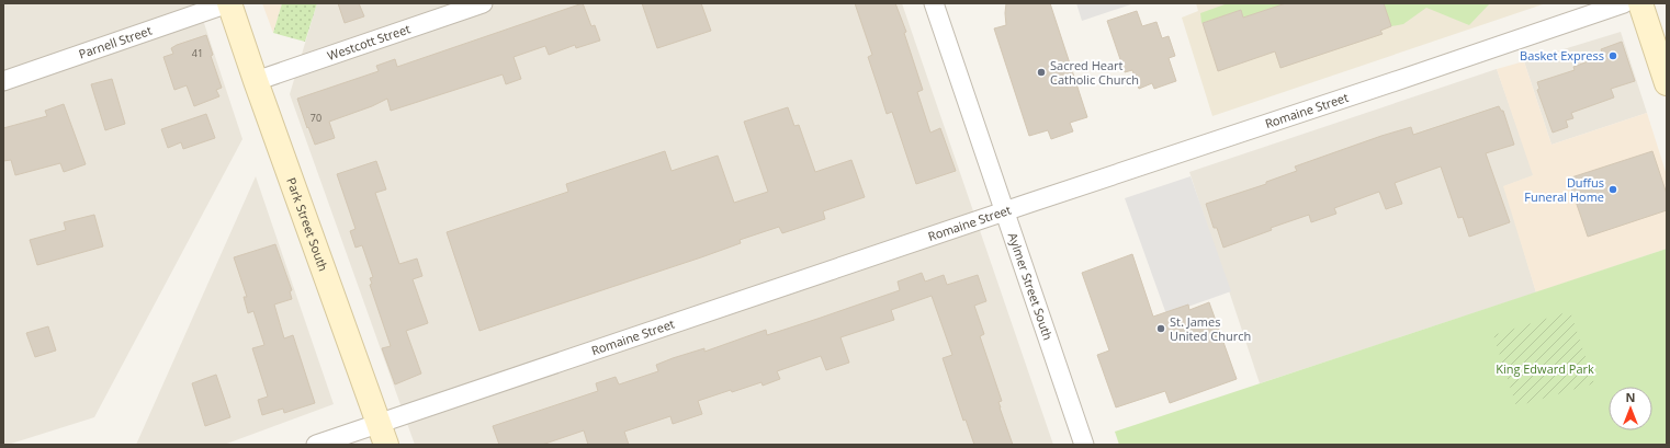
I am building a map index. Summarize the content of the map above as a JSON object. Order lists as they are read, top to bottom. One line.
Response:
{"streets":{"main road":["Park Street South"],"street":["Parnell Street","Westcott Street","Romaine Street","Aylmer Street South"]},"crossings":[["Parnell Street","Park Street South"],["Westcott Street","Park Street South"],["Romaine Street","Park Street South"],["Romaine Street","Aylmer Street South"]],"parks":["King Edward Park"],"places":["Basket Express","Sacred Heart Catholic Church","Duffus Funeral Home","St. James United Church"],"house_numbers":["41","70"],"north":"top"}
